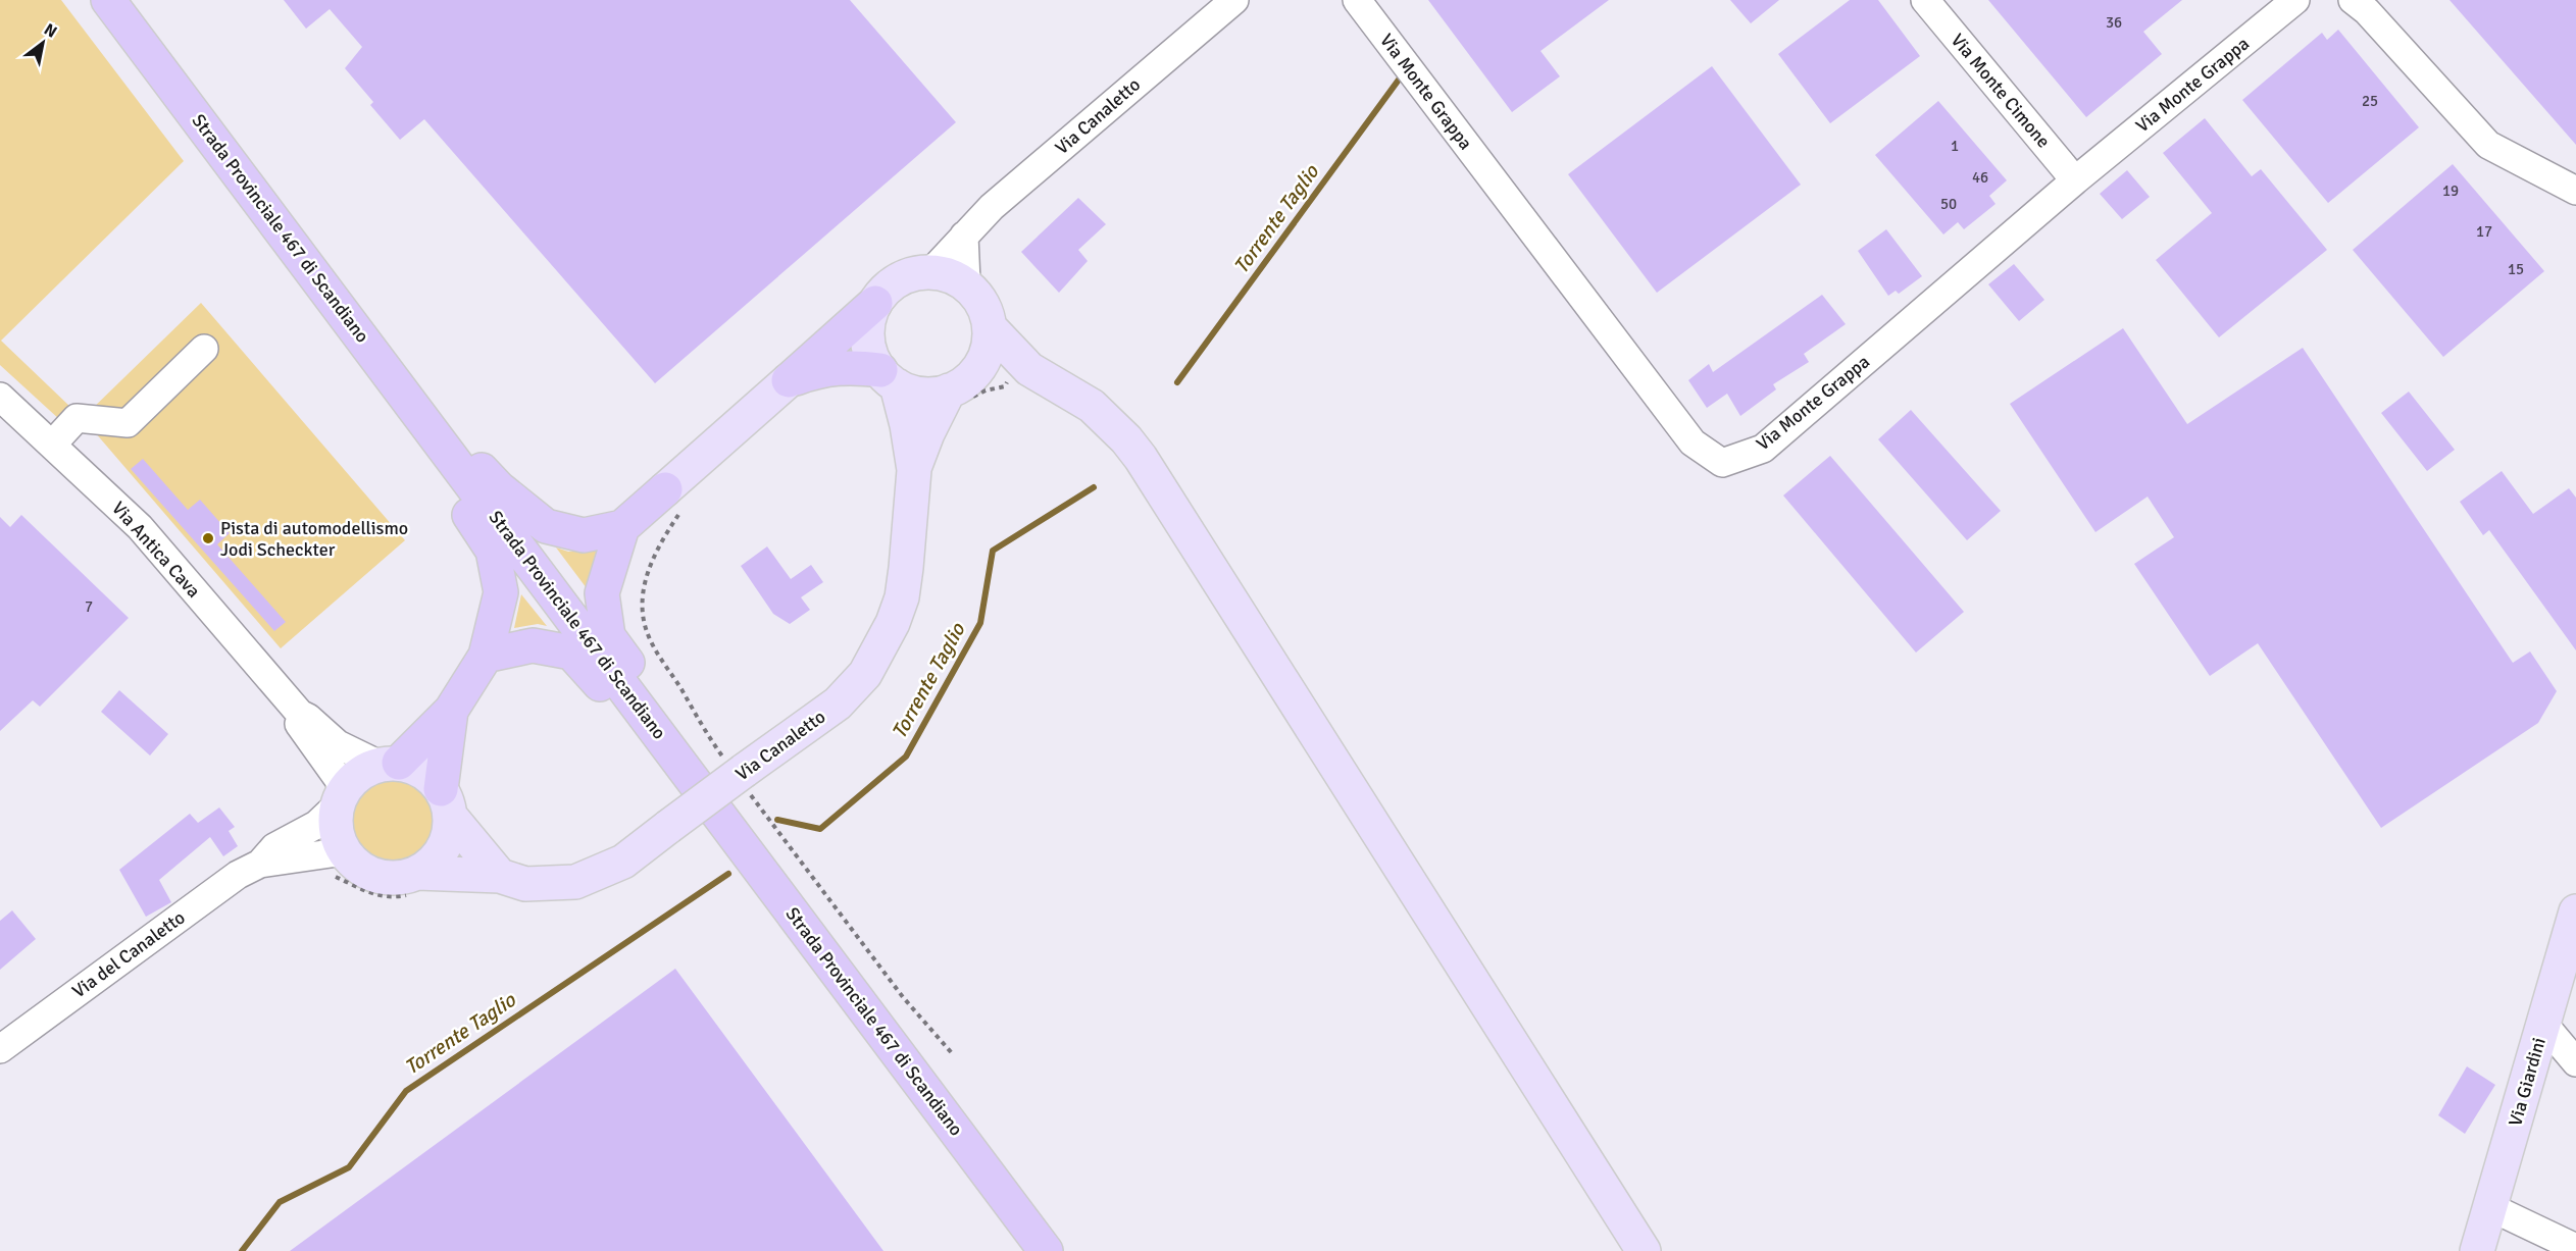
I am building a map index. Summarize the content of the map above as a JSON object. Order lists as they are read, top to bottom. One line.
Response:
{"streets":{"highway":["Strada Provinciale 467 di Scandiano"],"main road":["Via Canaletto","Via Giardini"],"street":["Via Monte Grappa","Via Monte Cimone","Via Antica Cava","Via del Canaletto"]},"crossings":[["Via Monte Grappa","Via Monte Cimone"],["Via Canaletto","Via Antica Cava"]],"water":["Torrente Taglio"],"places":["Pista di automodellismo Jodi Scheckter"],"house_numbers":["36","25","1","46","19","50","17","15","7"],"north":"top right"}
